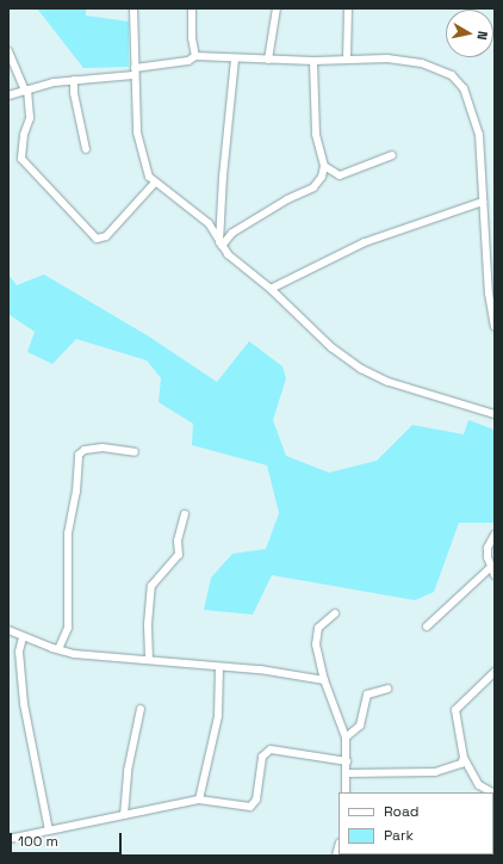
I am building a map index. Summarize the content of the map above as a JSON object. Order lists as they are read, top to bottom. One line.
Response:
{"legend":["Road","Park"],"scale_bar":"100 m","north":"right"}
